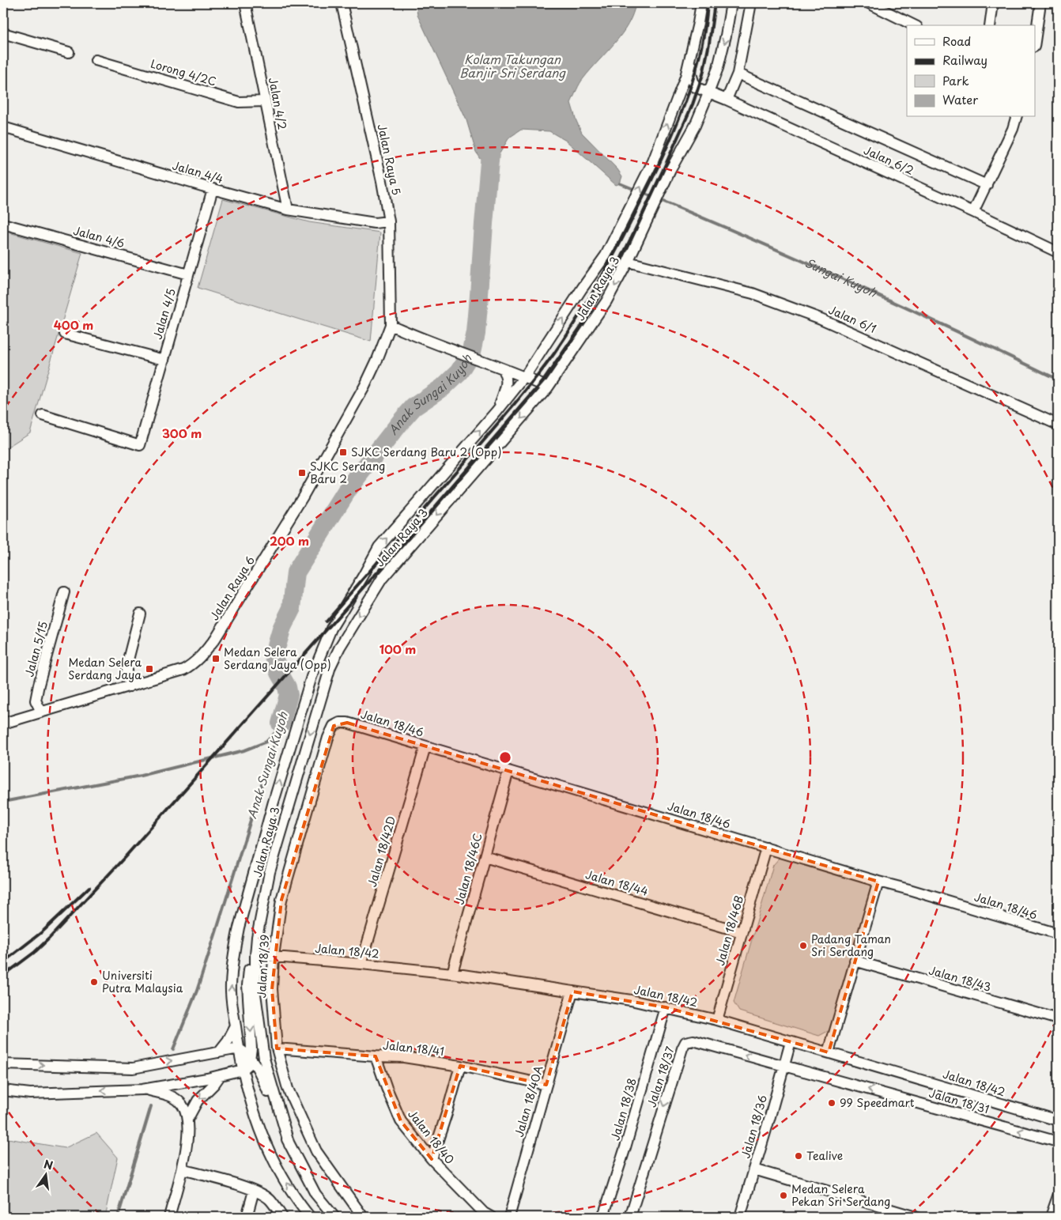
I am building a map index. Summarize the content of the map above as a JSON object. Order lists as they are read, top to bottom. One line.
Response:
{"streets":{"street":["Lorong 4/2C","Jalan 4/2","Jalan Raya 5","Jalan 6/2","Jalan 4/4","Jalan 4/6","Jalan Raya 3","Jalan 4/5","Jalan 6/1","Jalan Raya 6","Jalan 5/15","Jalan 18/46","Jalan 18/42D","Jalan 18/46C","Jalan 18/44","Jalan 18/46B","Jalan 18/42","Jalan 18/39","Jalan 18/43","Jalan 18/41","Jalan 18/37","Jalan 18/40A","Jalan 18/31","Jalan 18/38","Jalan 18/36","Jalan 18/40"]},"crossings":[["Lorong 4/2C","Jalan 4/2"],["Jalan 4/2","Jalan 4/4"],["Jalan Raya 5","Jalan 4/4"],["Jalan Raya 5","Jalan Raya 6"],["Jalan 6/2","Jalan Raya 3"],["Jalan 4/4","Jalan 4/5"],["Jalan 4/6","Jalan 4/5"],["Jalan Raya 3","Jalan 6/1"],["Jalan Raya 3","Jalan 18/42"],["Jalan Raya 6","Jalan 5/15"],["Jalan 18/46","Jalan 18/42D"],["Jalan 18/46","Jalan 18/46C"],["Jalan 18/46","Jalan 18/46B"],["Jalan 18/46","Jalan 18/39"],["Jalan 18/42D","Jalan 18/42"],["Jalan 18/46C","Jalan 18/44"],["Jalan 18/46C","Jalan 18/42"],["Jalan 18/44","Jalan 18/46B"],["Jalan 18/46B","Jalan 18/42"],["Jalan 18/42","Jalan 18/39"],["Jalan 18/42","Jalan 18/40A"],["Jalan 18/42","Jalan 18/38"],["Jalan 18/42","Jalan 18/36"],["Jalan 18/39","Jalan 18/41"],["Jalan 18/41","Jalan 18/40A"],["Jalan 18/41","Jalan 18/40"],["Jalan 18/37","Jalan 18/31"],["Jalan 18/37","Jalan 18/36"],["Jalan 18/31","Jalan 18/36"]],"one_way":["Jalan 18/31"],"water":["Kolam Takungan Banjir Sri Serdang","Sungai Kuyoh","Anak Sungai Kuyoh"],"places":{"transit":["SJKC Serdang Baru 2 (Opp)","SJKC Serdang Baru 2","Medan Selera Serdang Jaya (Opp)","Medan Selera Serdang Jaya"],"other":["Padang Taman Sri Serdang","Universiti Putra Malaysia","99 Speedmart","Tealive","Medan Selera Pekan Sri Serdang"]},"legend":["Road","Railway","Park","Water"],"north":"top","rings":["400 m","300 m","200 m","100 m"]}
